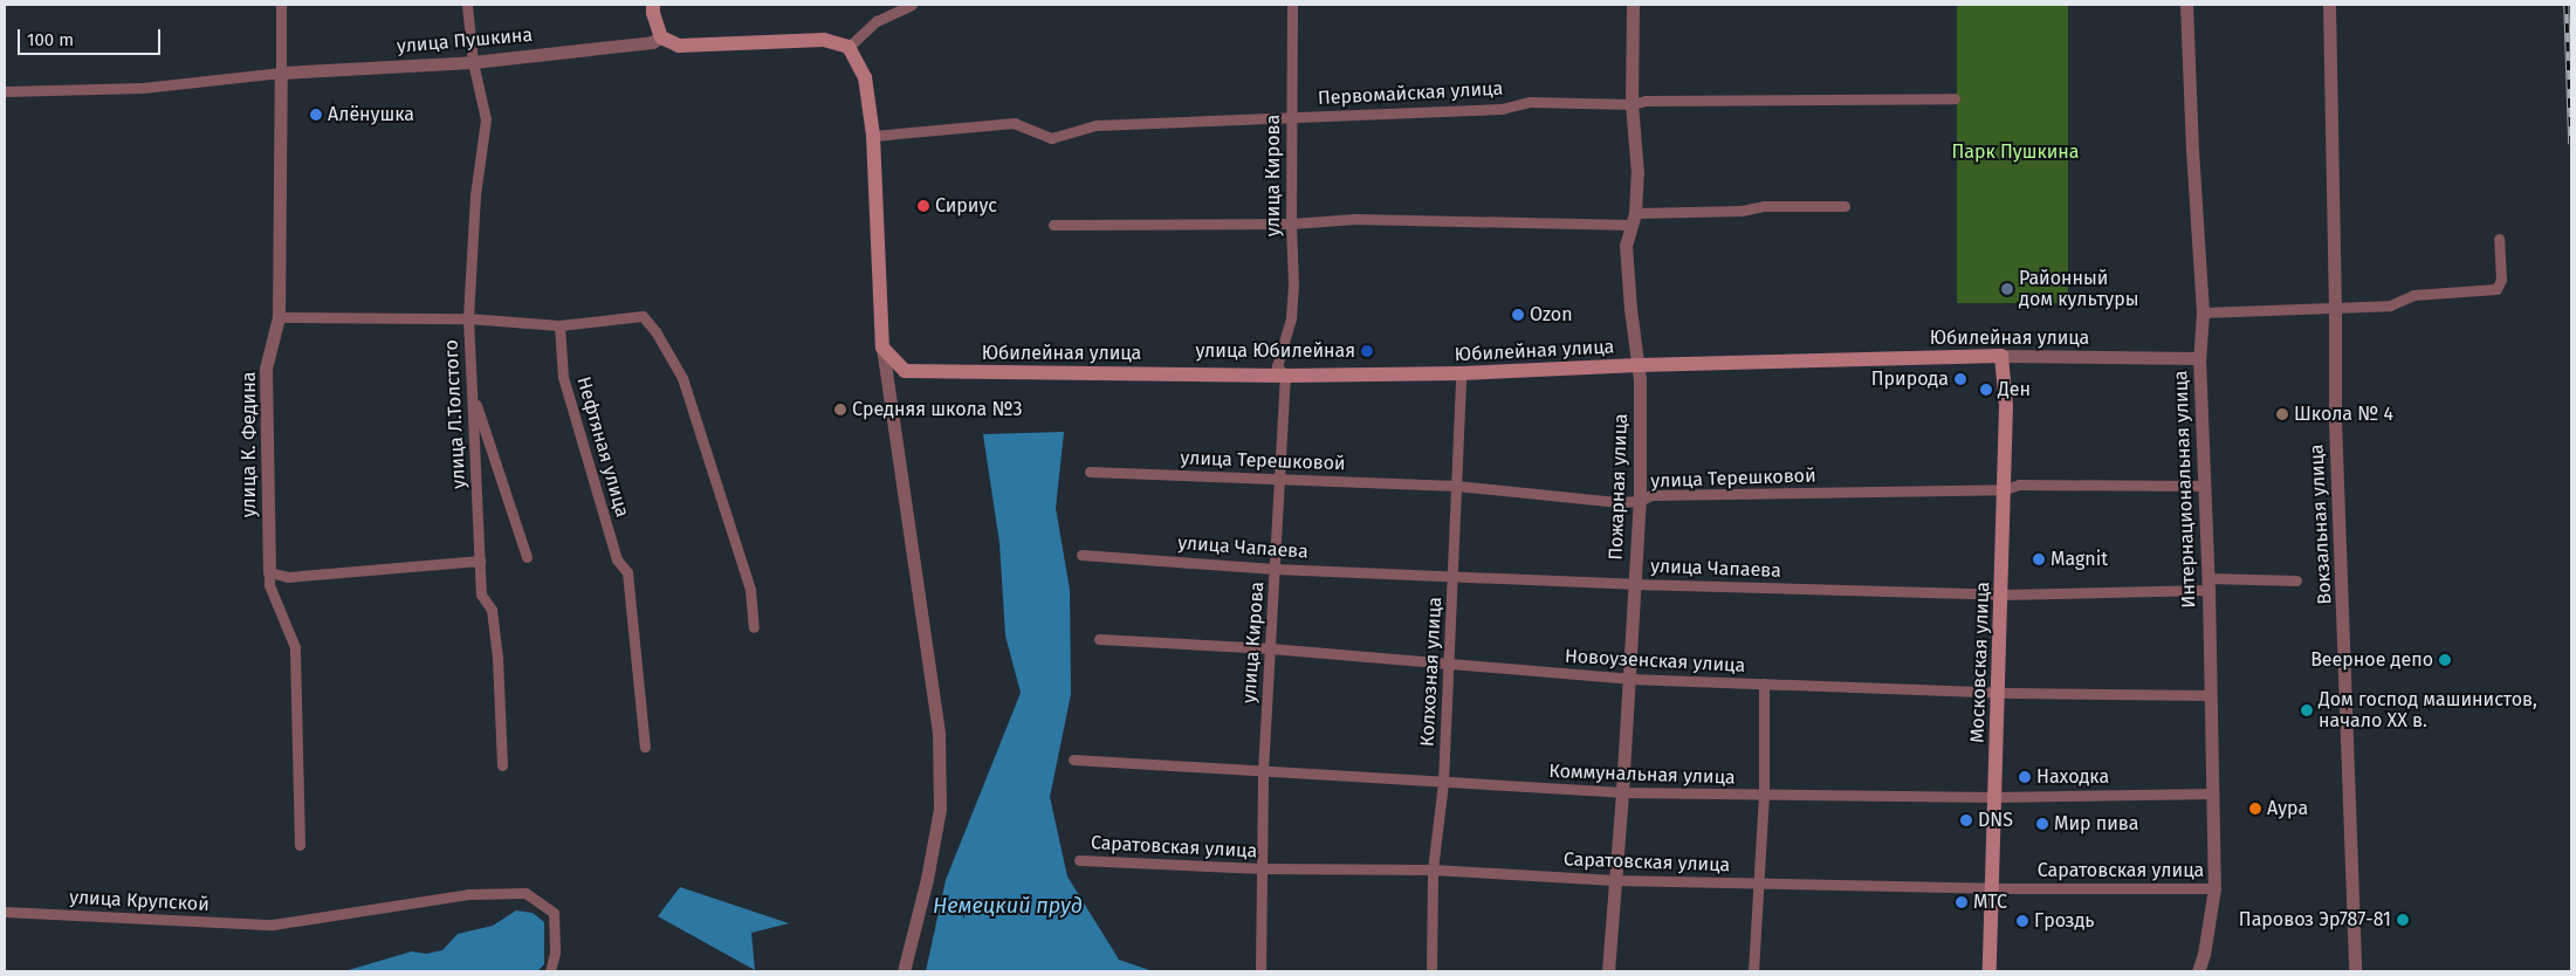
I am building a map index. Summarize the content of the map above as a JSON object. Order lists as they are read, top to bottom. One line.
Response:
{"streets":{"main road":["улица Пушкина","Юбилейная улица","Московская улица"],"street":["Первомайская улица","улица Кирова","улица Л.Толстого","улица К. Федина","Нефтяная улица","улица Терешковой","Пожарная улица","Интернациональная улица","Вокзальная улица","улица Чапаева","Новоузенская улица","Колхозная улица","Коммунальная улица","Саратовская улица","улица Крупской"]},"crossings":[["улица Пушкина","улица Л.Толстого"],["улица Пушкина","улица К. Федина"],["Первомайская улица","улица Кирова"],["Первомайская улица","Пожарная улица"],["улица Кирова","Юбилейная улица"],["улица Кирова","улица Терешковой"],["улица Кирова","улица Чапаева"],["улица Кирова","Новоузенская улица"],["улица Кирова","Коммунальная улица"],["улица Кирова","Саратовская улица"],["Юбилейная улица","Пожарная улица"],["Юбилейная улица","Интернациональная улица"],["Юбилейная улица","Московская улица"],["Юбилейная улица","Колхозная улица"],["улица Терешковой","Пожарная улица"],["улица Терешковой","Интернациональная улица"],["улица Терешковой","Московская улица"],["улица Терешковой","Колхозная улица"],["Пожарная улица","улица Чапаева"],["Пожарная улица","Новоузенская улица"],["Пожарная улица","Коммунальная улица"],["Пожарная улица","Саратовская улица"],["Интернациональная улица","улица Чапаева"],["Интернациональная улица","Новоузенская улица"],["Интернациональная улица","Коммунальная улица"],["Интернациональная улица","Саратовская улица"],["улица Чапаева","Московская улица"],["улица Чапаева","Колхозная улица"],["Новоузенская улица","Московская улица"],["Новоузенская улица","Колхозная улица"],["Московская улица","Коммунальная улица"],["Московская улица","Саратовская улица"],["Колхозная улица","Коммунальная улица"],["Колхозная улица","Саратовская улица"]],"water":["Немецкий пруд"],"parks":["Парк Пушкина"],"places":["Алёнушка","Сириус","Районный дом культуры","Ozon","улица Юбилейная","Природа","Ден","Средняя школа №3","Школа № 4","Magnit","Веерное депо","Дом господ машинистов, начало XX в.","Находка","Аура","DNS","Мир пива","МТС","Паровоз Эр787-81","Гроздь"],"scale_bar":"100 m"}
